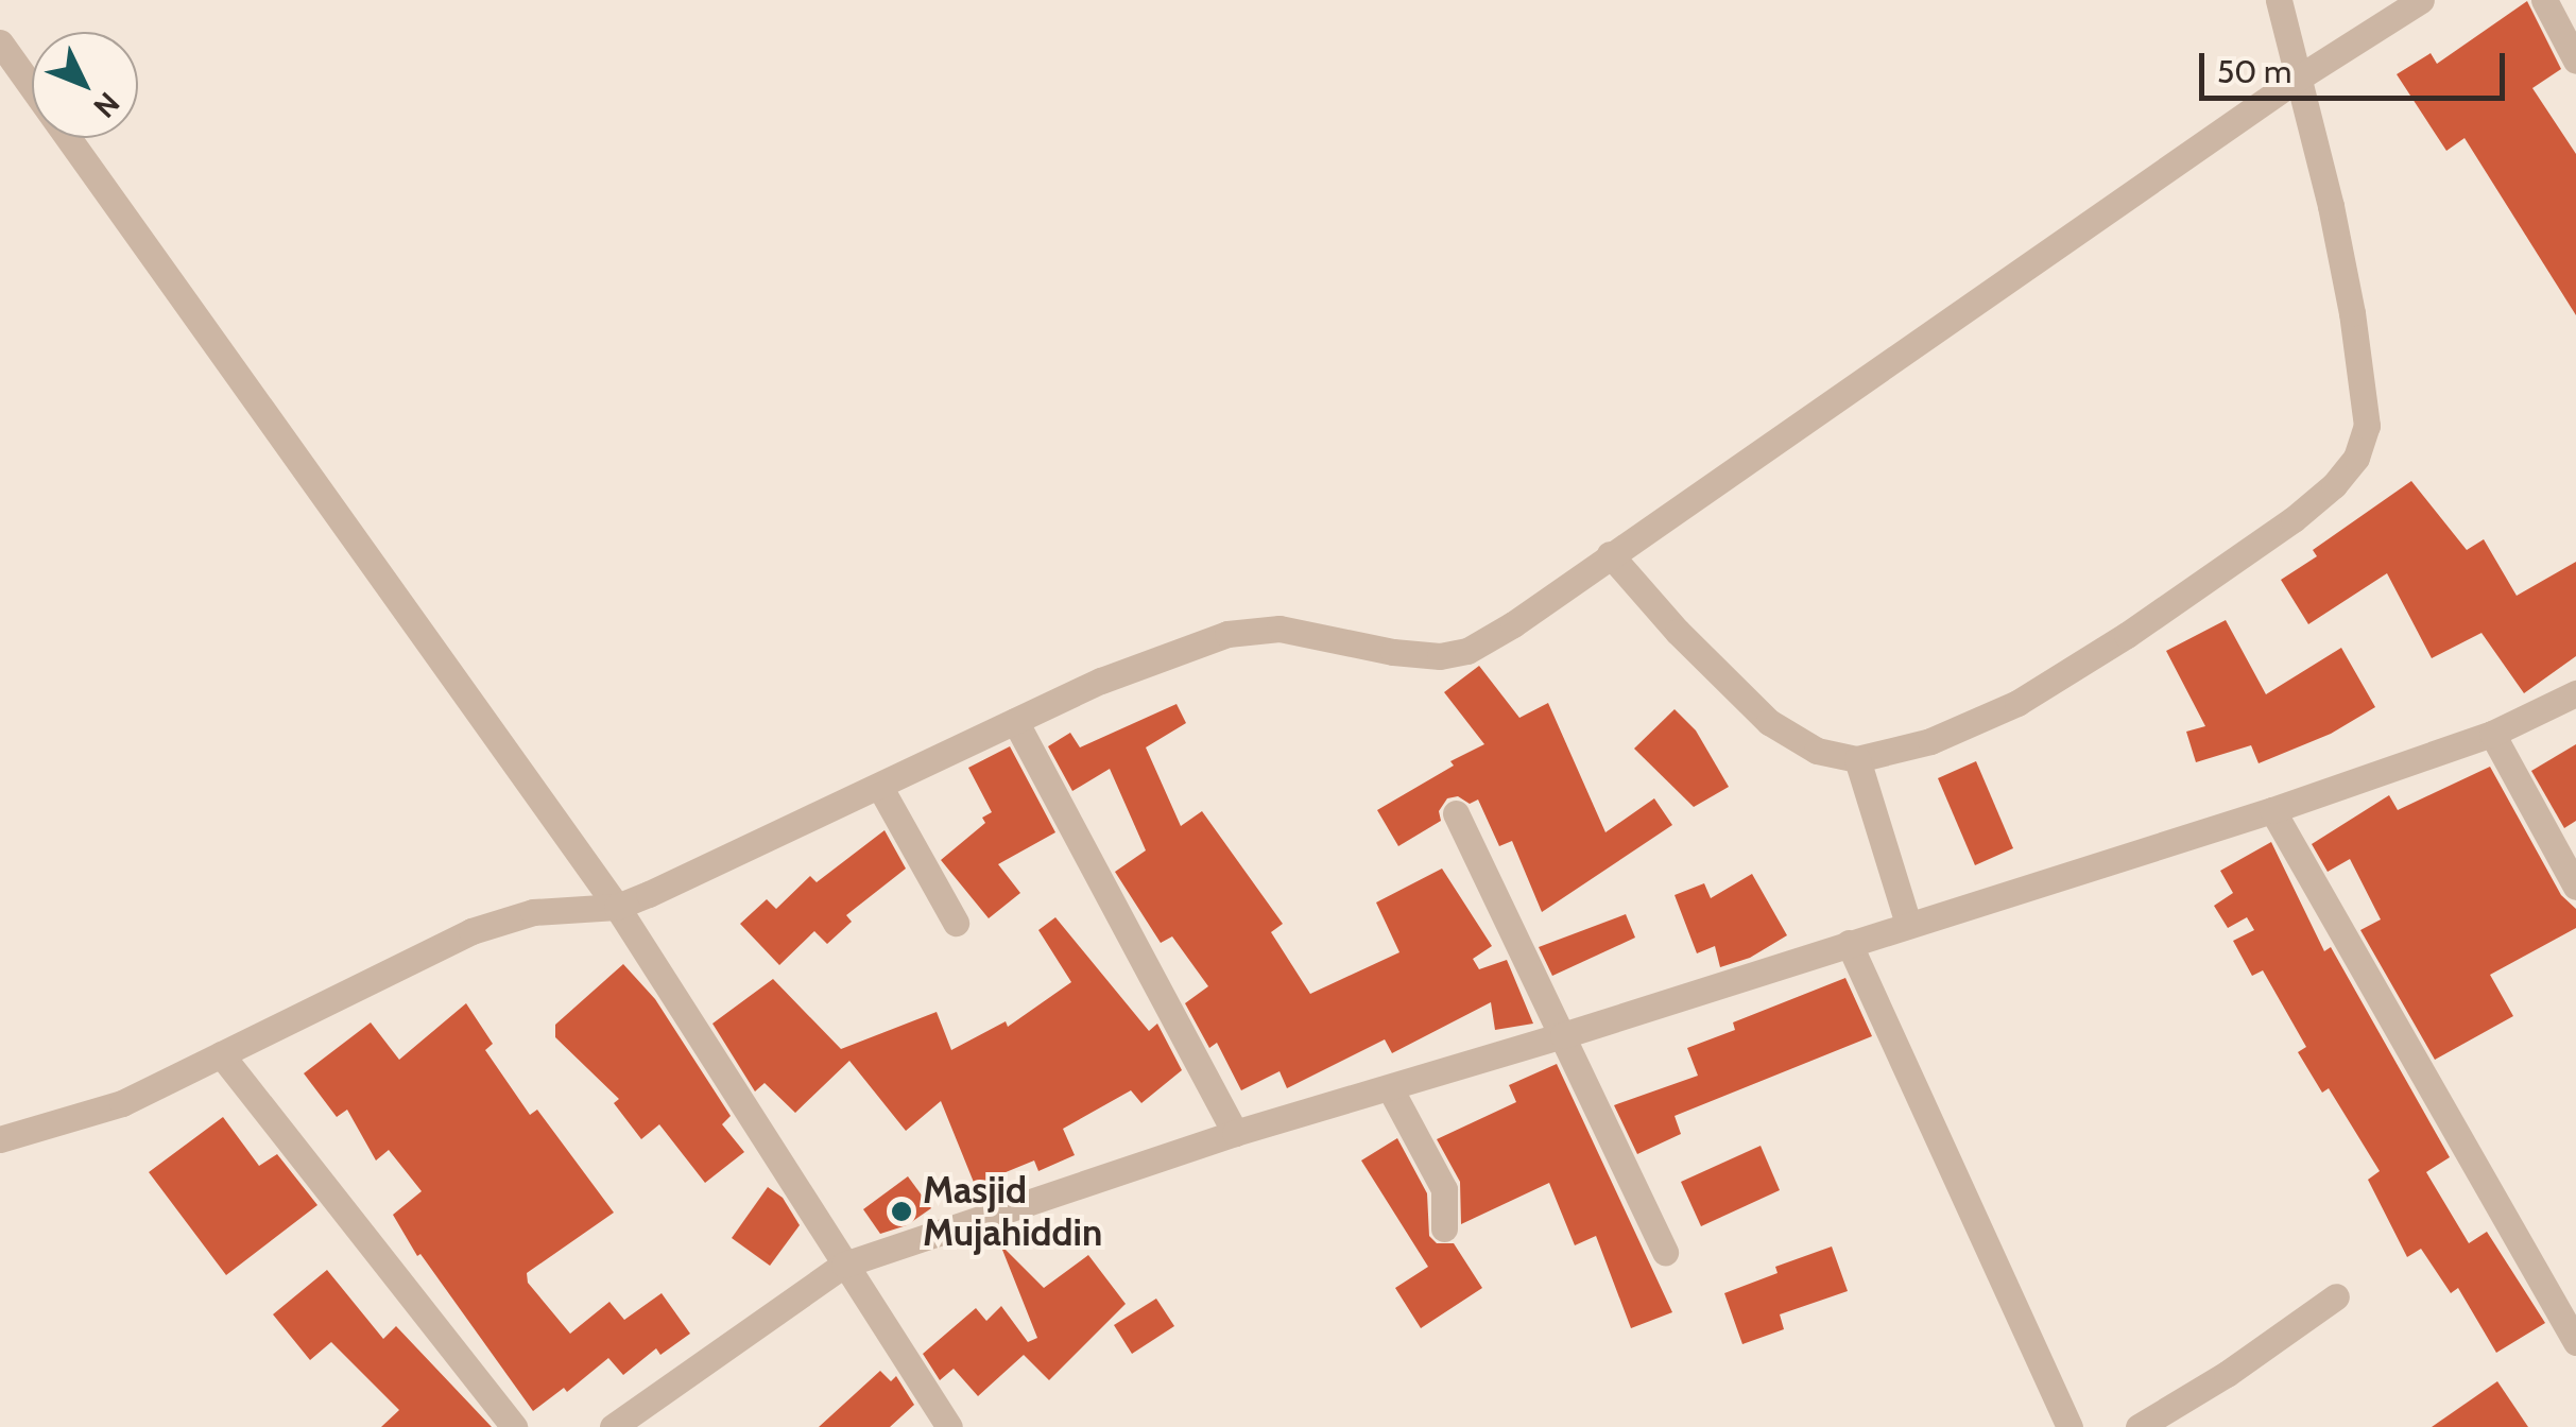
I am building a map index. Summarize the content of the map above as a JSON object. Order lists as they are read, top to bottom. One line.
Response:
{"places":["Masjid Mujahiddin"],"scale_bar":"50 m","north":"bottom right"}
